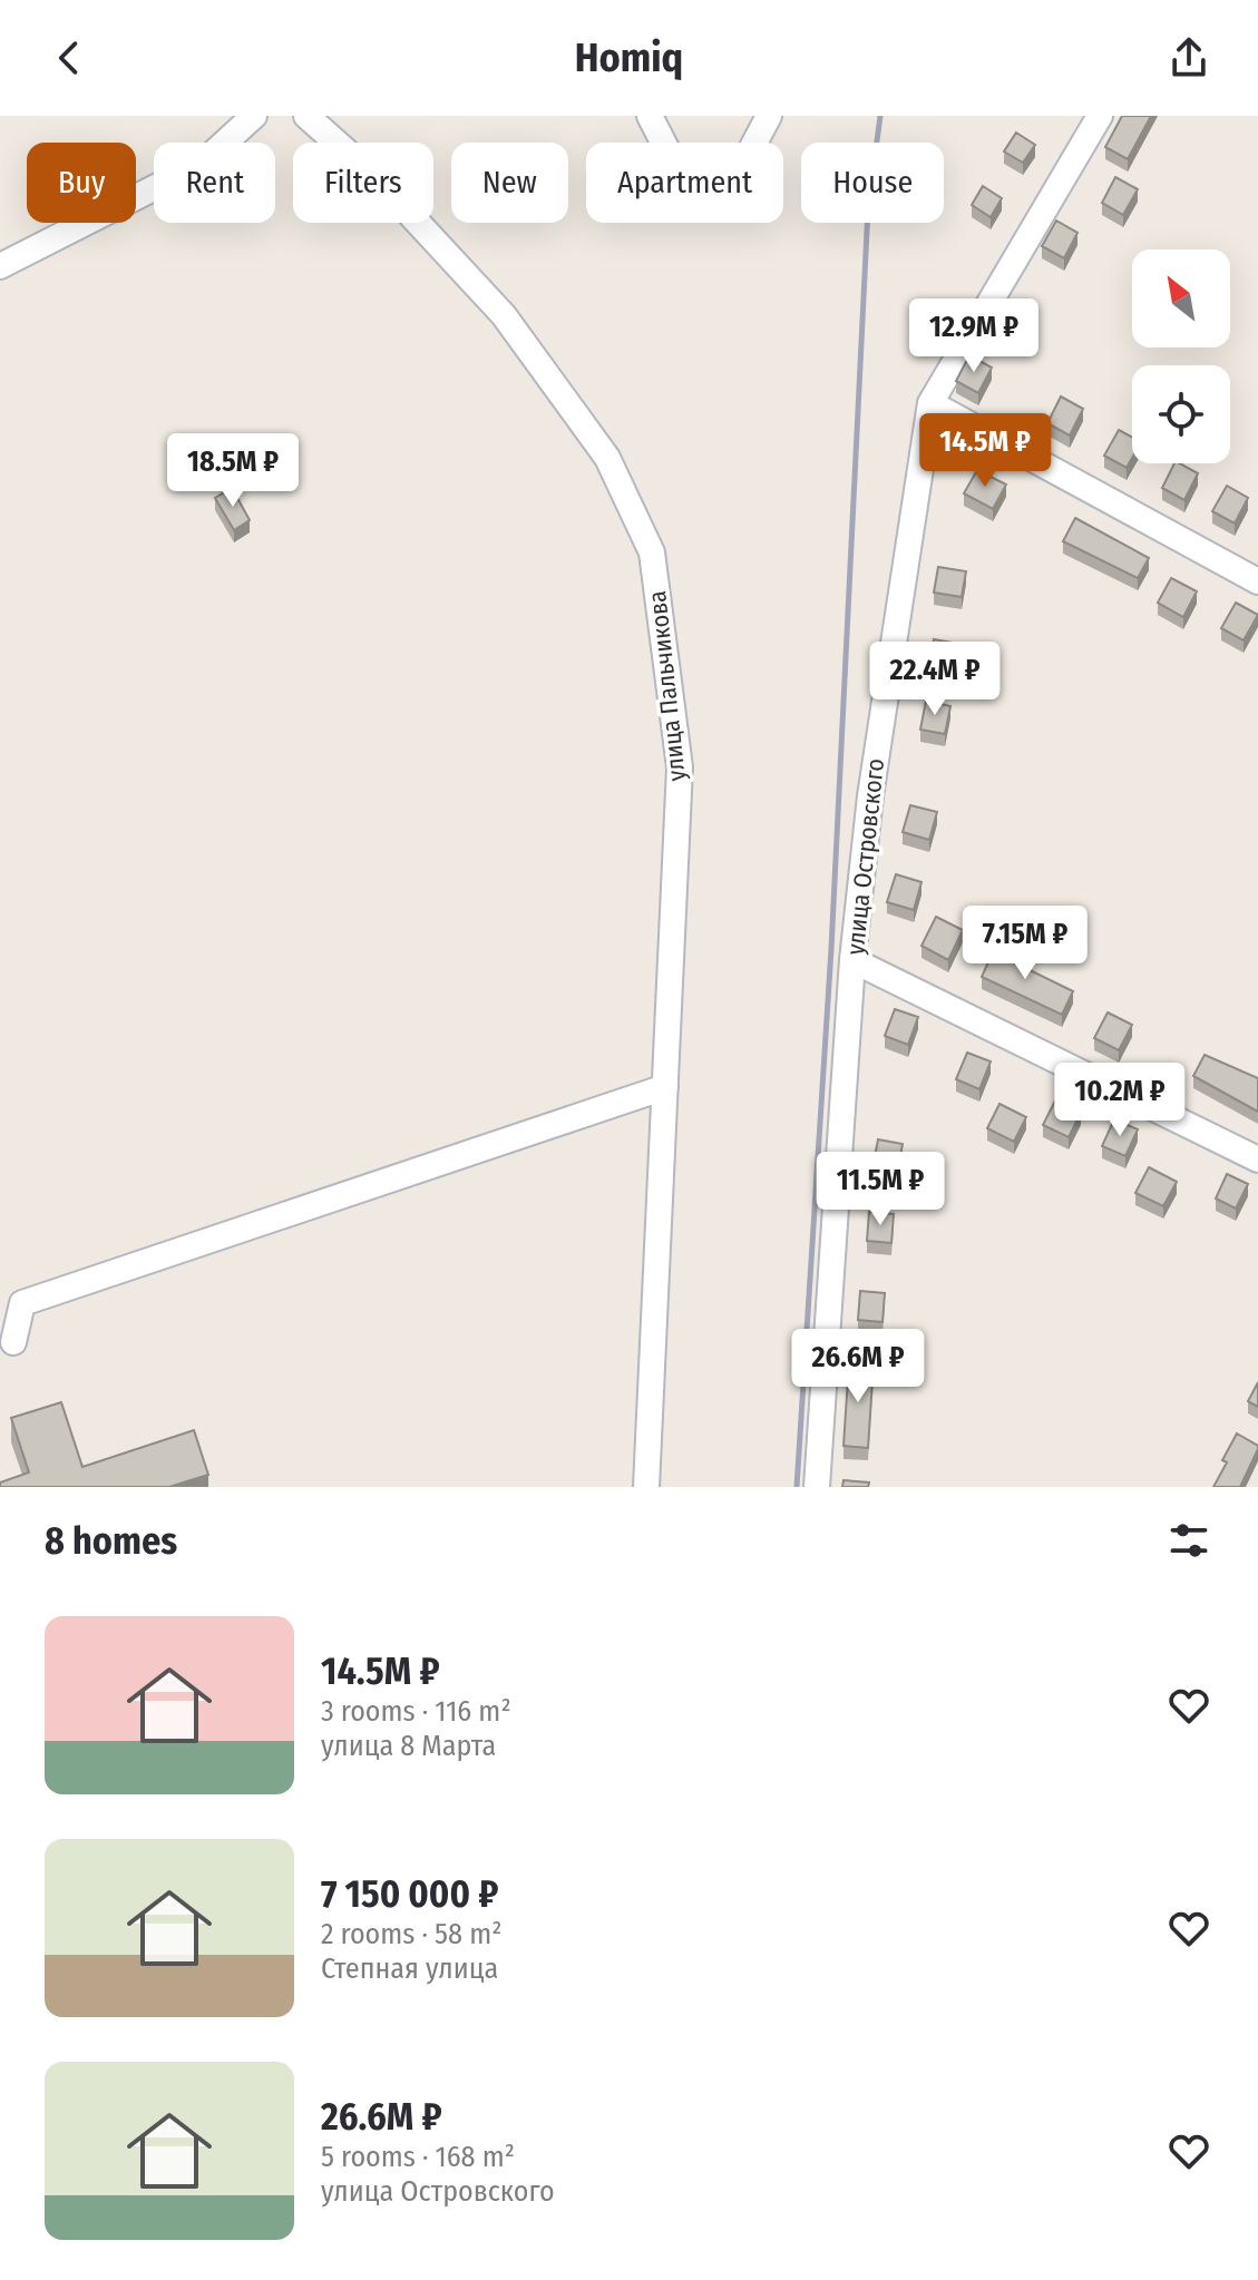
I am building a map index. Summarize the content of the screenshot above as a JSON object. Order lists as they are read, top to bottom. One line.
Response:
{"streets":{"street":["улица Пальчикова","улица Островского"]},"north":"top left","page":{"header":"Homiq","chip":["Buy","Rent","Filters","New","Apartment","House"],"price":["12.9M ₽","14.5M ₽","18.5M ₽","22.4M ₽","7.15M ₽","10.2M ₽","11.5M ₽","26.6M ₽"],"heading":"8 homes","list":[{"name":"14.5M ₽","note":"3 rooms · 116 m² · улица 8 Марта"},{"name":"7 150 000 ₽","note":"2 rooms · 58 m² · Степная улица"},{"name":"26.6M ₽","note":"5 rooms · 168 m² · улица Островского"}]}}
